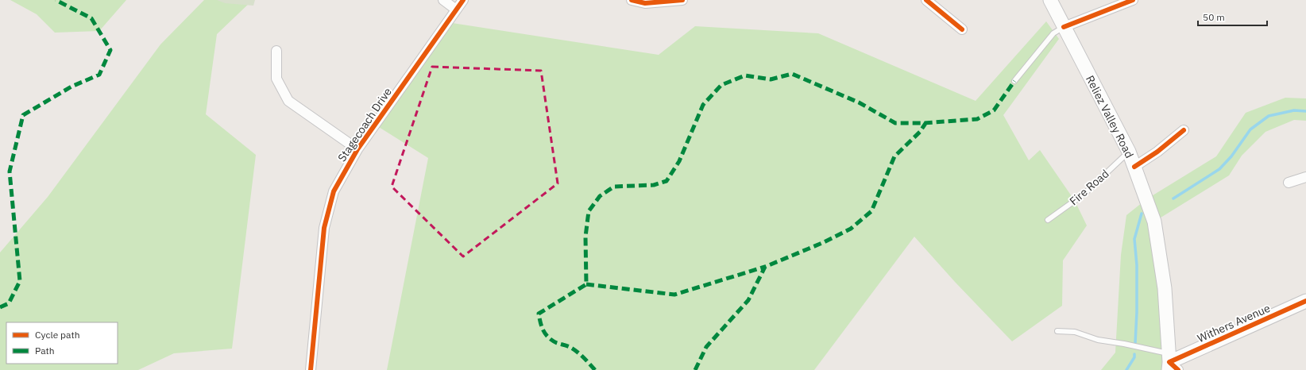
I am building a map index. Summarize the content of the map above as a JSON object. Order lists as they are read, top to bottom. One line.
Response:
{"streets":{"main road":["Reliez Valley Road","Withers Avenue"],"street":["Stagecoach Drive"],"lane":["Fire Road"]},"crossings":[["Reliez Valley Road","Fire Road"],["Reliez Valley Road","Withers Avenue"]],"legend":["Cycle path","Path"],"scale_bar":"50 m"}
